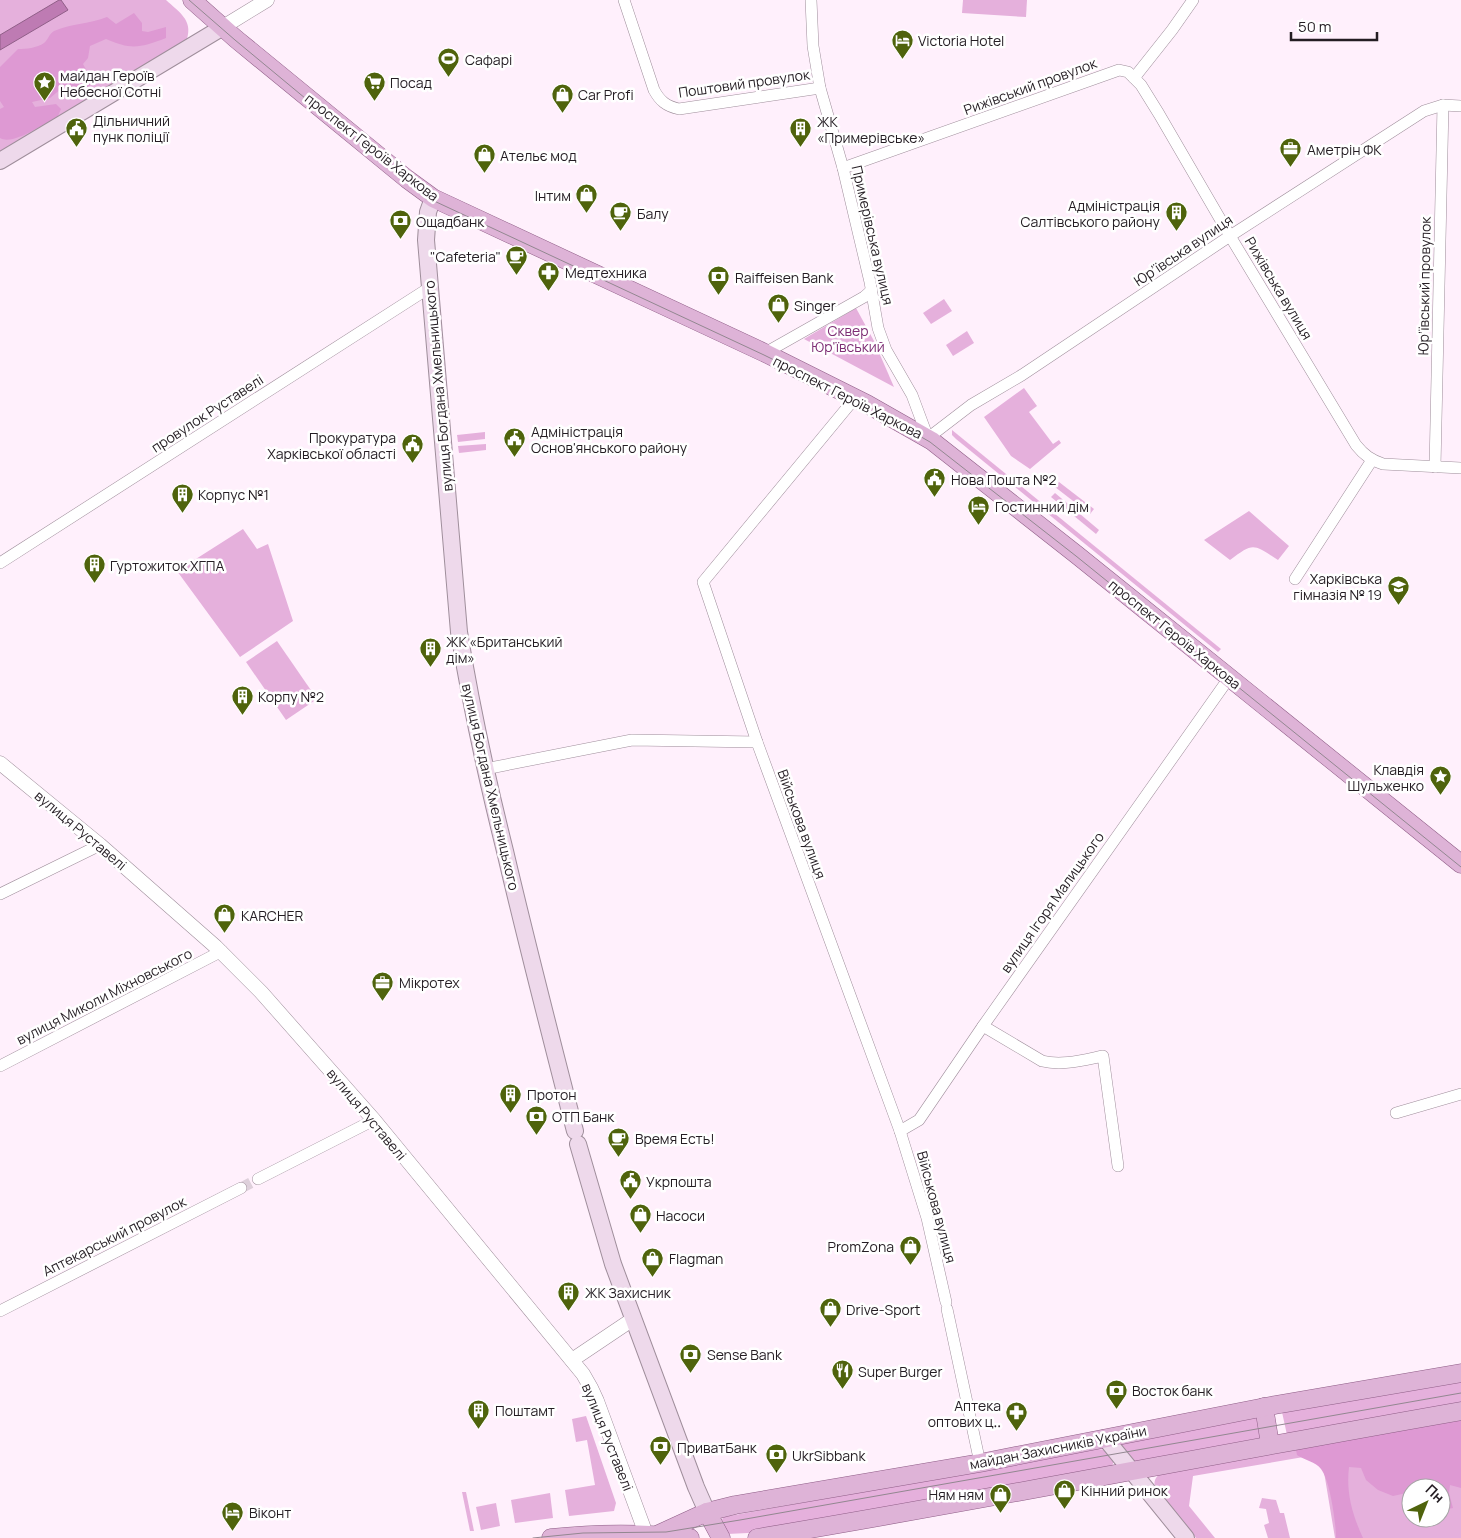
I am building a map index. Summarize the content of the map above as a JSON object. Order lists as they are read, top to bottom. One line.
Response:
{"streets":{"main road":["проспект Героїв Харкова","вулиця Богдана Хмельницького","майдан Захисників України"],"street":["Поштовий провулок","Рижівський провулок","Примерівська вулиця","Юр’ївська вулиця","Юр’ївський провулок","Рижівська вулиця","провулок Руставелі","Військова вулиця","вулиця Руставелі","вулиця Ігоря Малицького","вулиця Миколи Міхновського","Аптекарський провулок"]},"crossings":[["Поштовий провулок","Примерівська вулиця"],["Рижівський провулок","Примерівська вулиця"],["Рижівський провулок","Рижівська вулиця"],["проспект Героїв Харкова","Примерівська вулиця"],["проспект Героїв Харкова","Юр’ївська вулиця"],["проспект Героїв Харкова","вулиця Богдана Хмельницького"],["проспект Героїв Харкова","Військова вулиця"],["проспект Героїв Харкова","вулиця Ігоря Малицького"],["Примерівська вулиця","Юр’ївська вулиця"],["Юр’ївська вулиця","Юр’ївський провулок"],["Юр’ївська вулиця","Рижівська вулиця"],["вулиця Богдана Хмельницького","провулок Руставелі"],["вулиця Богдана Хмельницького","майдан Захисників України"],["Військова вулиця","вулиця Ігоря Малицького"],["Військова вулиця","майдан Захисників України"],["вулиця Руставелі","вулиця Миколи Міхновського"],["вулиця Руставелі","майдан Захисників України"]],"parks":["Сквер Юр'ївський"],"places":{"hotel":["Victoria Hotel","Гостинний дім","Віконт"],"sports":["Сафарі"],"supermarket":["Посад"],"place":["майдан Героїв Небесної Сотні","Клавдія Шульженко"],"shop":["Car Profi","Ательє мод","Інтим","Singer","KARCHER","Насоси","PromZona","Flagman","Drive-Sport","Кінний ринок","Ням ням"],"public building":["Дільничний пунк поліції","Адміністрація Основ'янського району","Прокуратура Харківської області","Нова Пошта №2","Укрпошта"],"building":["ЖК «Примерівське»","Адміністрація Салтівського району","Корпус №1","Гуртожиток ХГПА","ЖК «Британський дім»","Корпу №2","Протон","ЖК Захисник","Поштамт"],"office":["Аметрін ФК","Мікротех"],"cafe":["Балу","\"Cafeteria\"","Время Есть!"],"bank":["Ощадбанк","Raiffeisen Bank","ОТП Банк","Sense Bank","Восток банк","ПриватБанк","UkrSibbank"],"pharmacy":["Медтехника","Аптека оптових ц‥"],"school or university":["Харківська гімназія № 19"],"restaurant":["Super Burger"]},"scale_bar":"50 m","north":"top right"}
